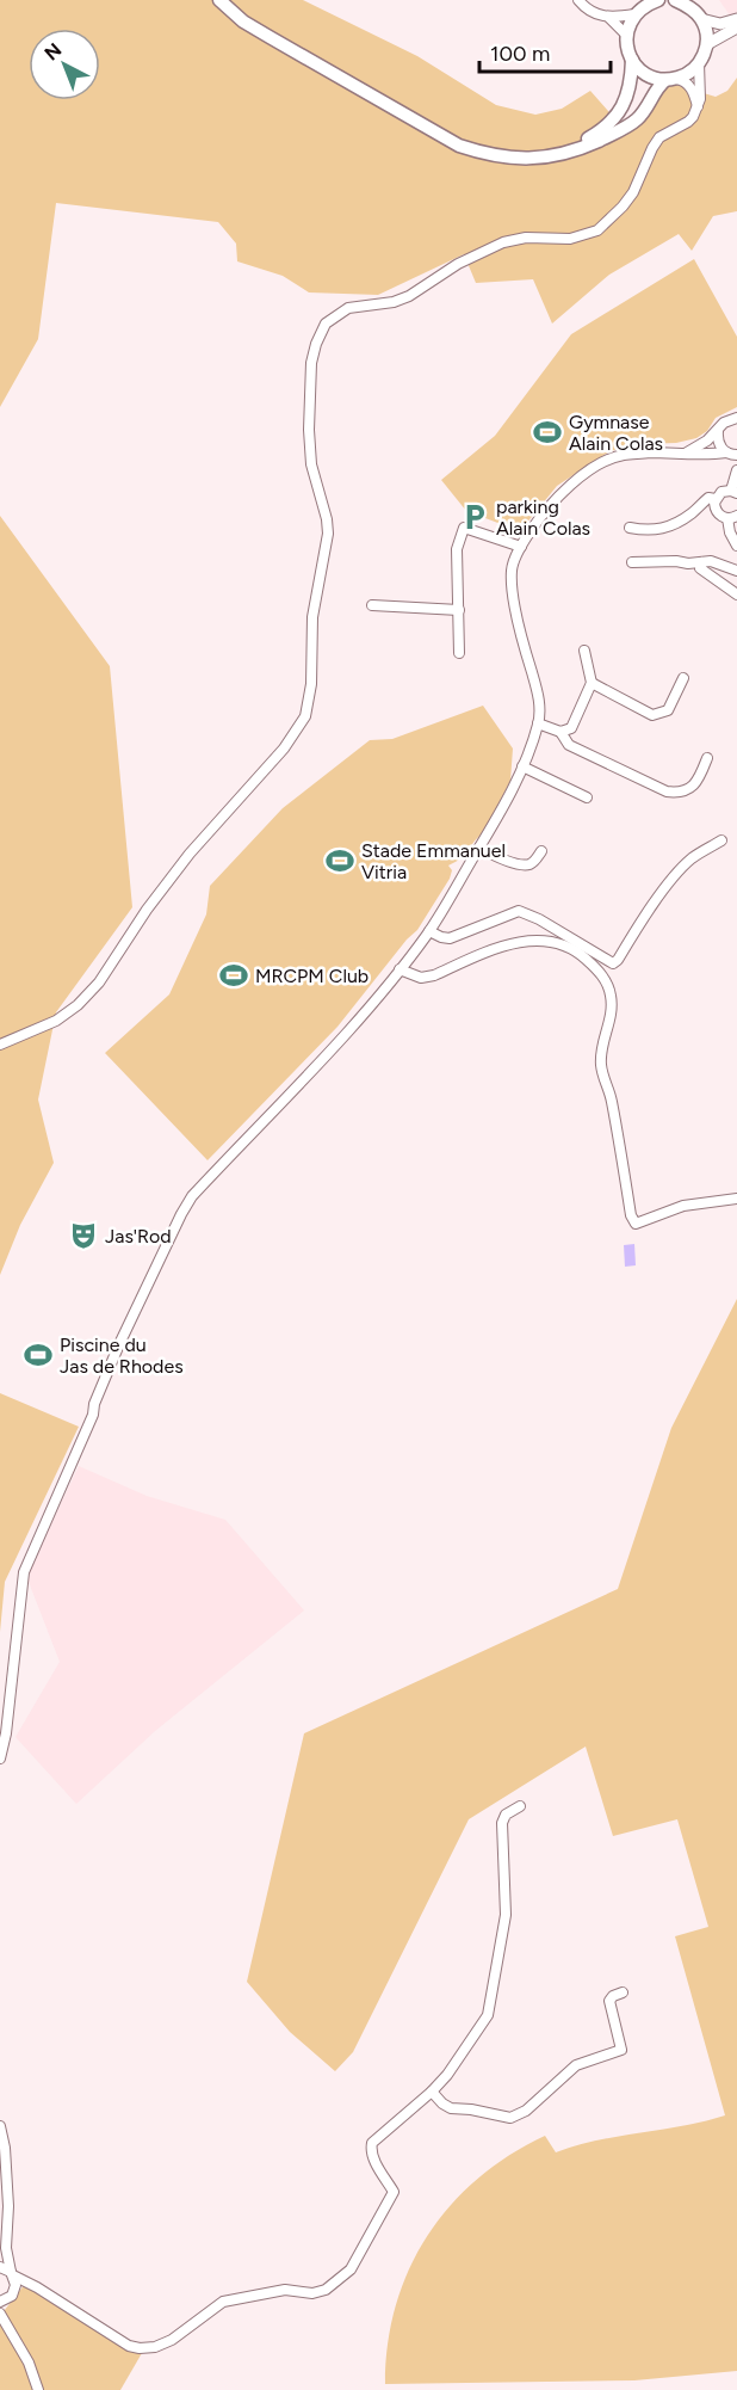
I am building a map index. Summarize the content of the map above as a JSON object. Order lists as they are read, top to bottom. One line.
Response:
{"places":{"sports":["Gymnase Alain Colas","Stade Emmanuel Vitria","MRCPM Club","Piscine du Jas de Rhodes"],"parking":["parking Alain Colas"],"theatre":["Jas'Rod"]},"scale_bar":"100 m","north":"top left"}
